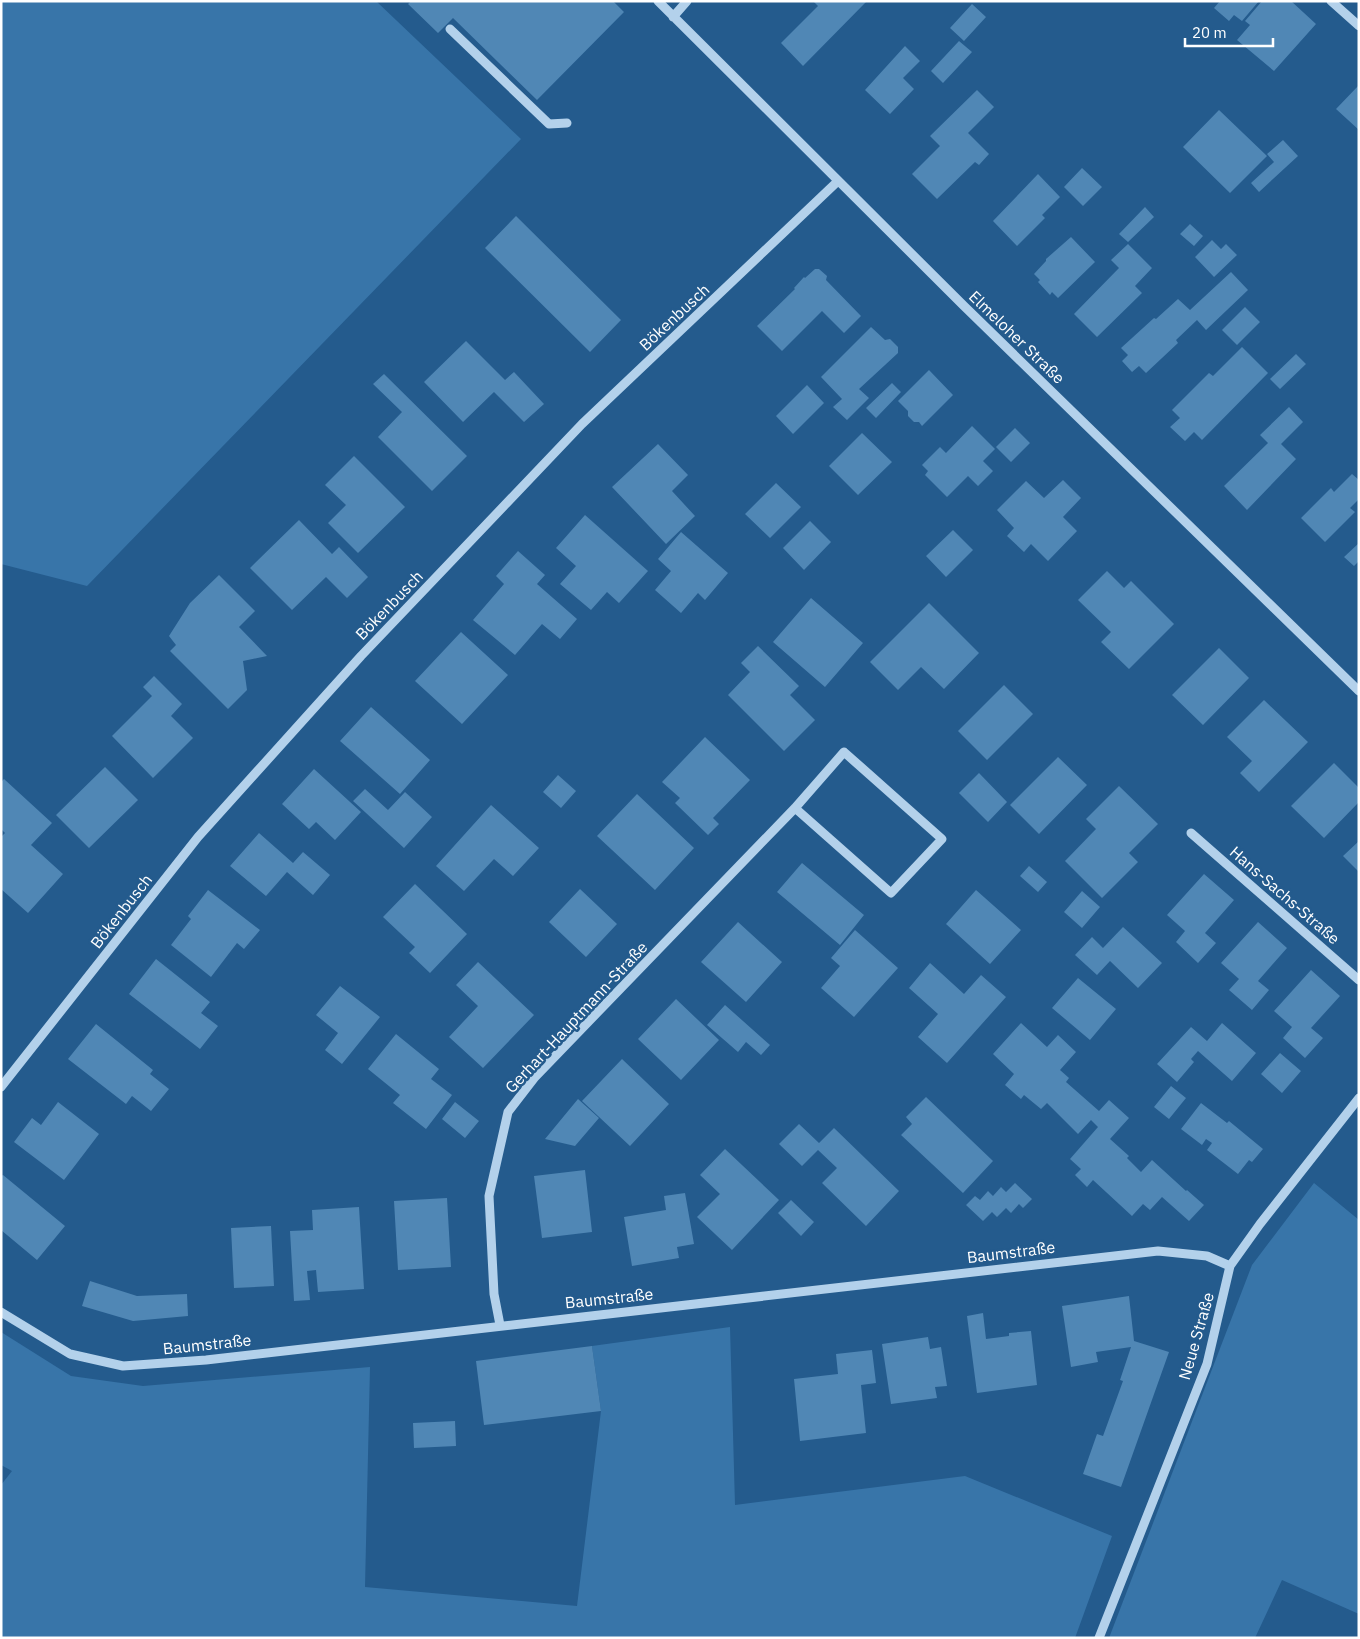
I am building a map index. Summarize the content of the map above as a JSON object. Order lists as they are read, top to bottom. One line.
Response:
{"streets":{"street":["Bökenbusch","Elmeloher Straße","Hans-Sachs-Straße","Gerhart-Hauptmann-Straße","Baumstraße","Neue Straße"]},"crossings":[["Bökenbusch","Elmeloher Straße"],["Gerhart-Hauptmann-Straße","Baumstraße"],["Baumstraße","Neue Straße"]],"scale_bar":"20 m"}
